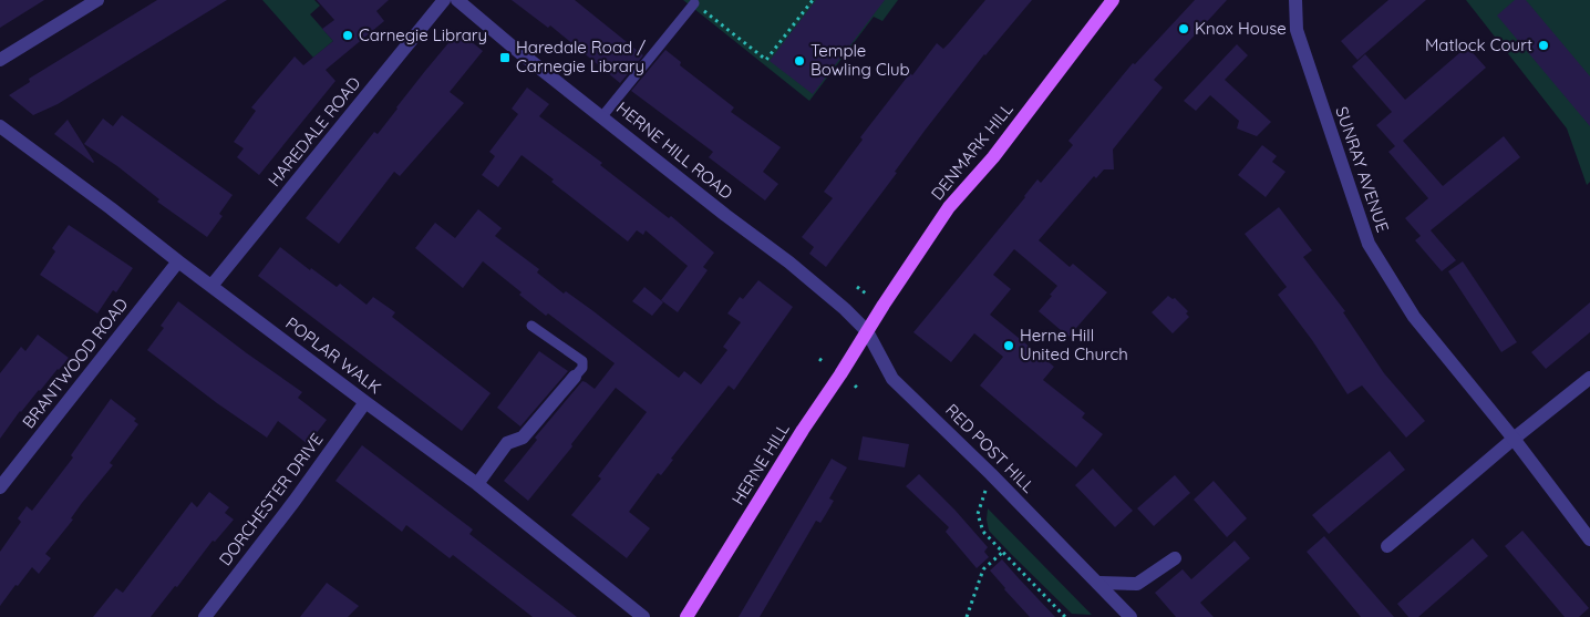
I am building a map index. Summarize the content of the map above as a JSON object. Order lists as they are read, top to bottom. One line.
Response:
{"streets":{"main road":["DENMARK HILL","HERNE HILL"],"street":["HAREDALE ROAD","HERNE HILL ROAD","SUNRAY AVENUE","POPLAR WALK","BRANTWOOD ROAD","RED POST HILL","DORCHESTER DRIVE"]},"crossings":[["HAREDALE ROAD","POPLAR WALK"],["HERNE HILL ROAD","DENMARK HILL"],["HERNE HILL ROAD","RED POST HILL"],["HERNE HILL ROAD","HERNE HILL"],["DENMARK HILL","RED POST HILL"],["DENMARK HILL","HERNE HILL"],["POPLAR WALK","BRANTWOOD ROAD"],["POPLAR WALK","DORCHESTER DRIVE"],["RED POST HILL","HERNE HILL"]],"places":{"other":["Knox House","Carnegie Library","Matlock Court","Temple Bowling Club","Herne Hill United Church"],"transit":["Haredale Road / Carnegie Library"]}}
